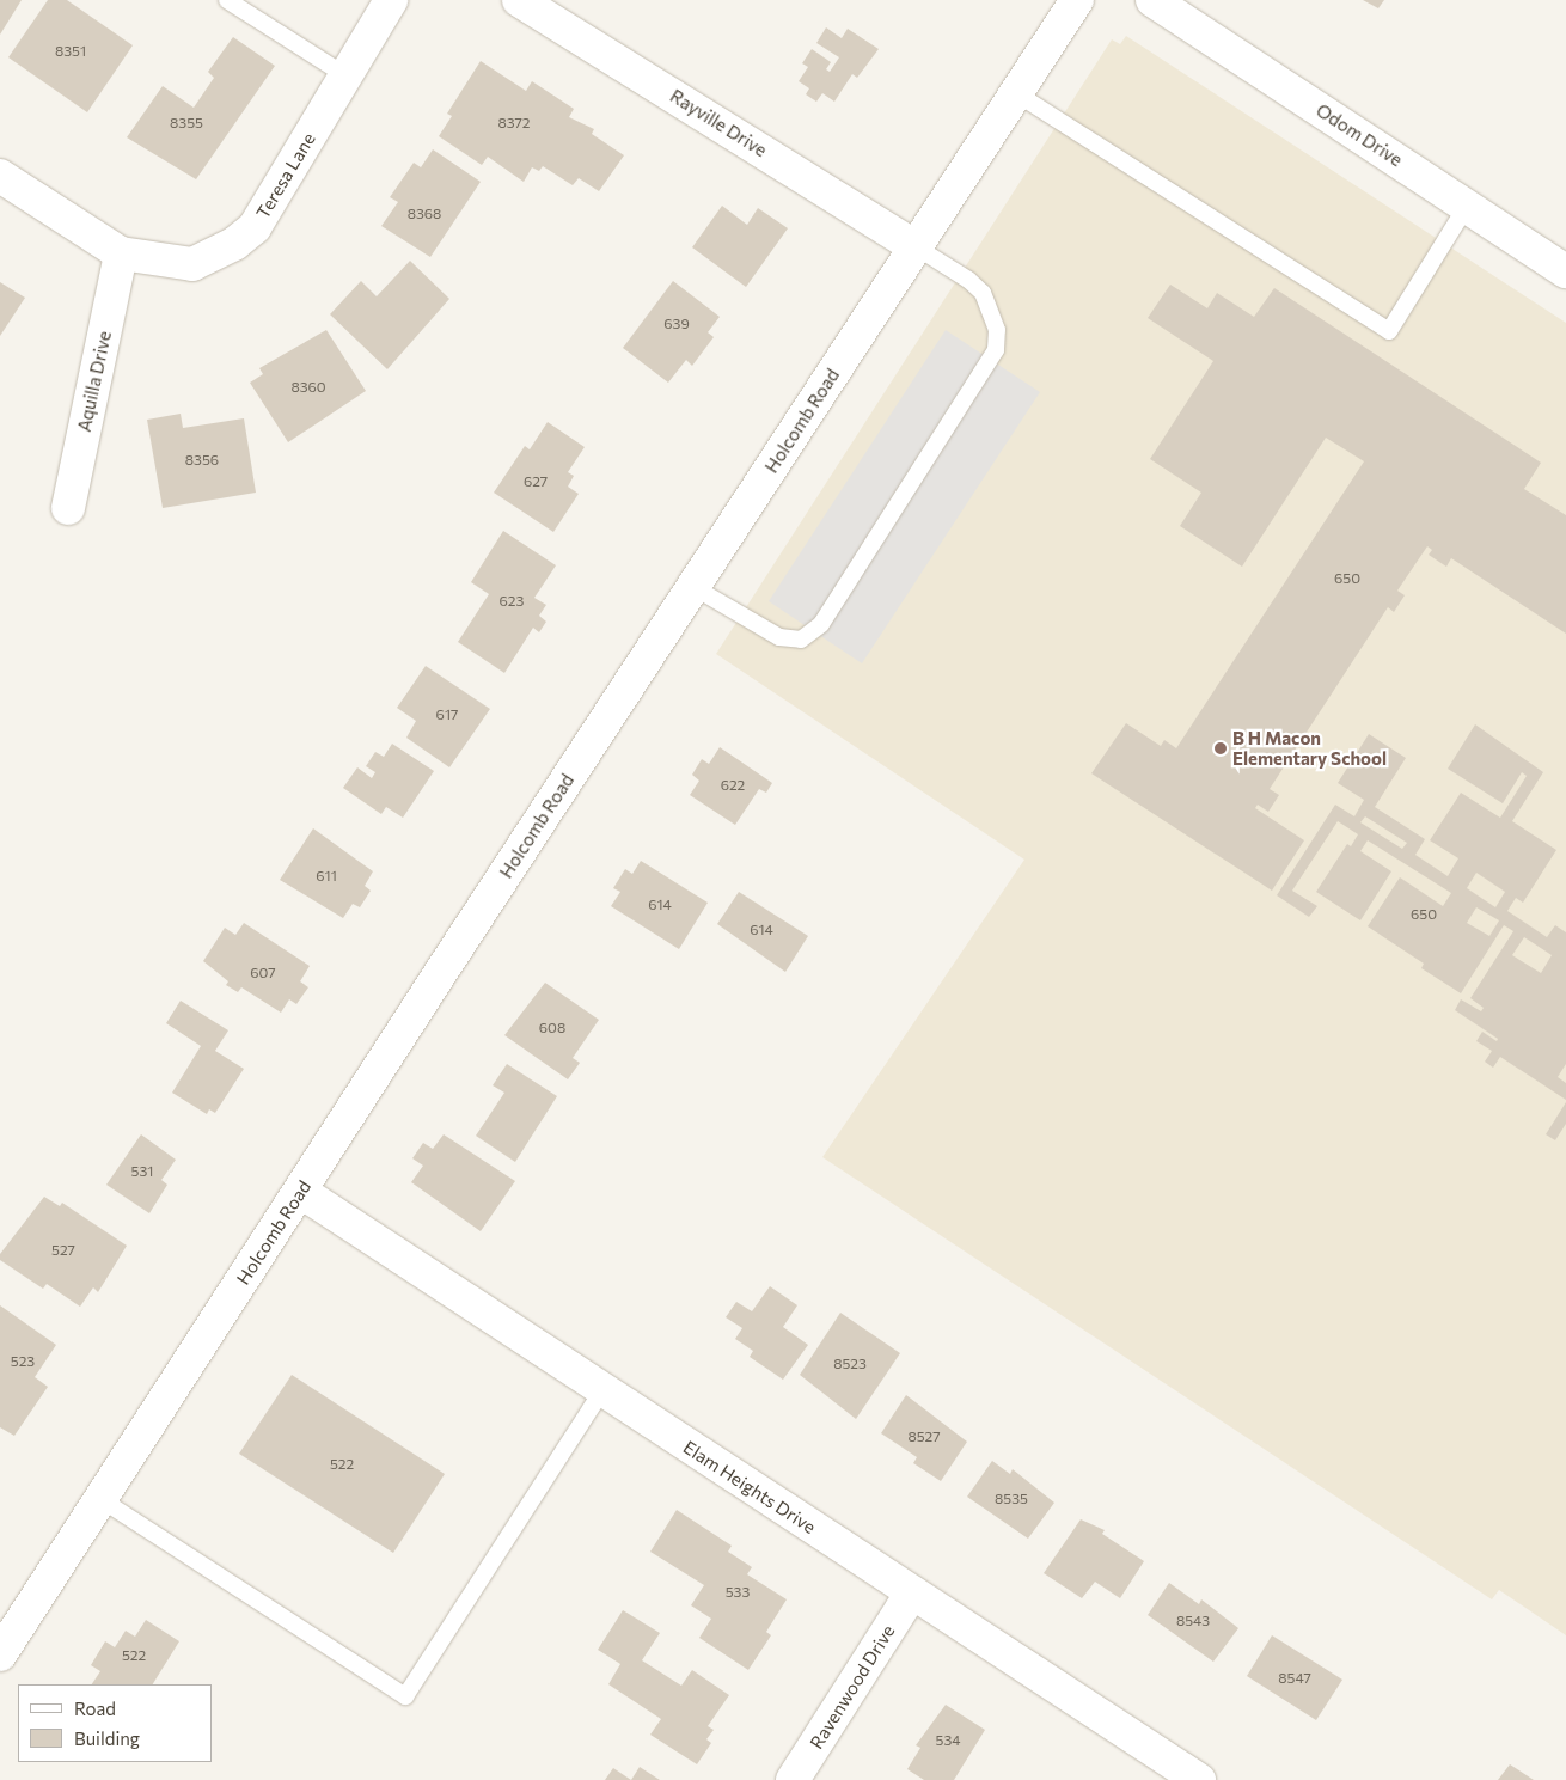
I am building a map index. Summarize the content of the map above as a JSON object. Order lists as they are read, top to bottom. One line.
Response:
{"streets":{"street":["Rayville Drive","Odom Drive","Teresa Lane","Aquilla Drive","Holcomb Road","Elam Heights Drive","Ravenwood Drive"]},"crossings":[["Rayville Drive","Holcomb Road"],["Teresa Lane","Aquilla Drive"],["Holcomb Road","Elam Heights Drive"],["Elam Heights Drive","Ravenwood Drive"]],"places":["B H Macon Elementary School"],"house_numbers":["8351","8355","8372","8368","639","8360","8356","627","650","623","617","622","611","614","650","614","607","608","531","527","523","8523","8527","522","8535","533","8543","522","8547","534"],"legend":["Road","Building"]}
